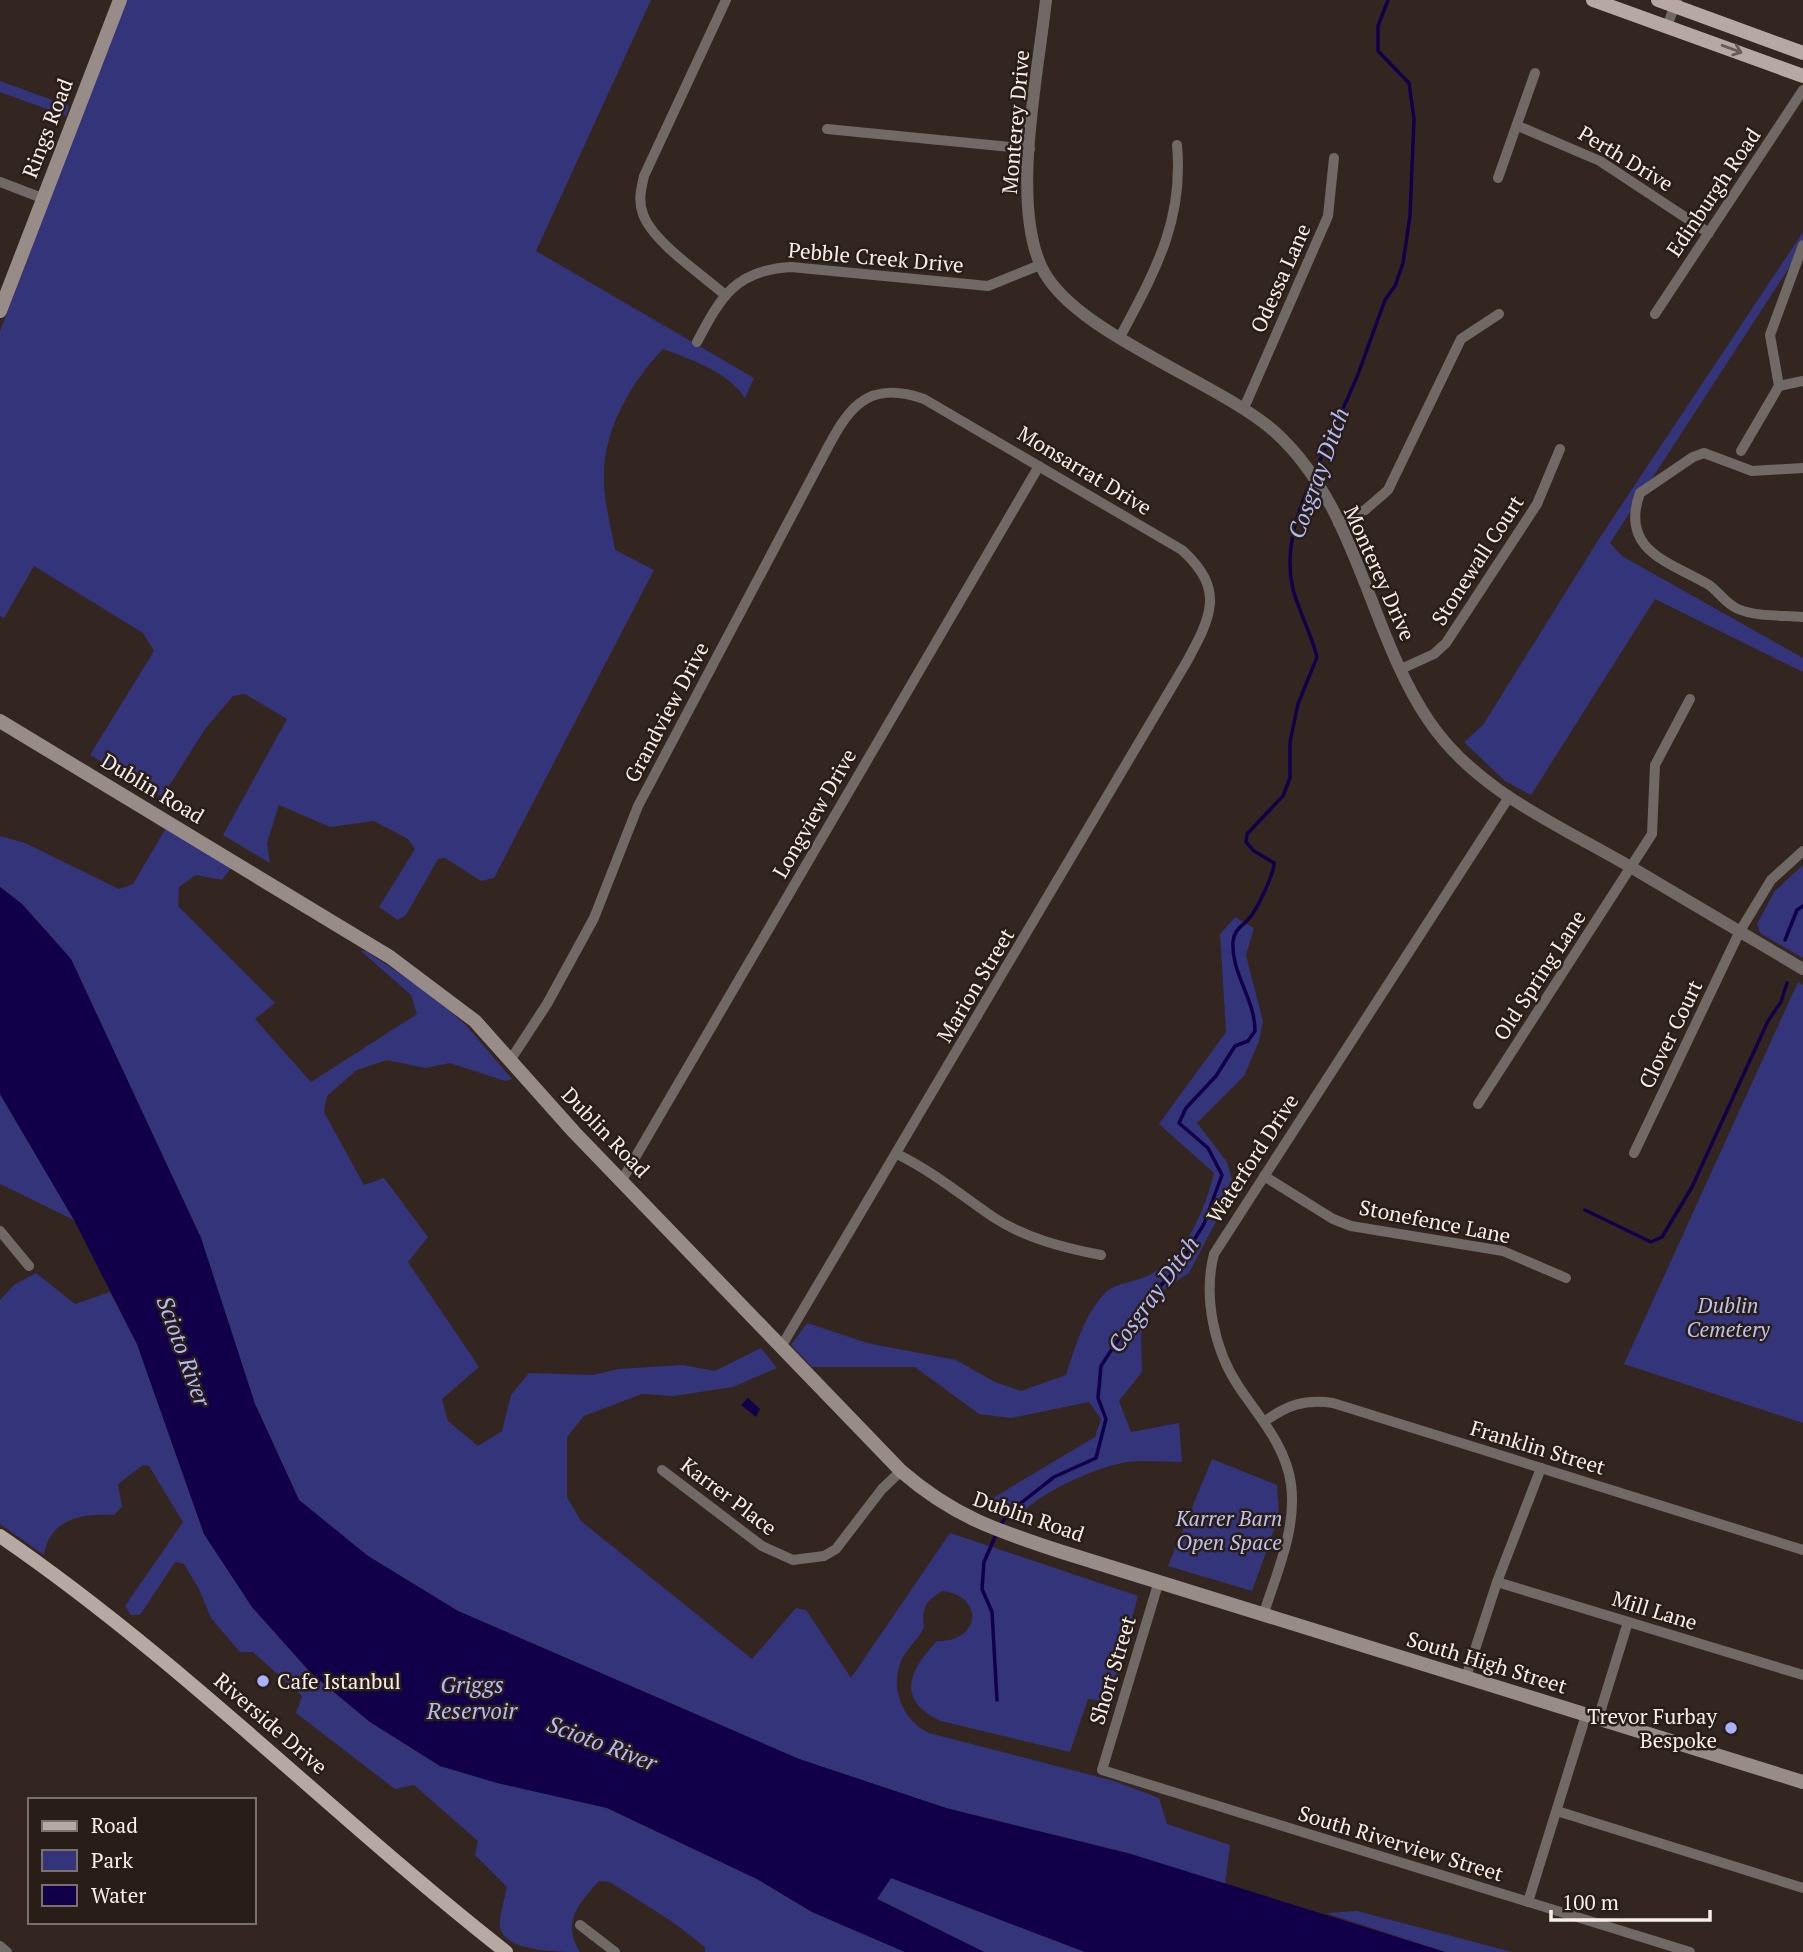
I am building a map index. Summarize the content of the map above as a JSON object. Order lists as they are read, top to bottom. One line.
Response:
{"streets":{"main road":["Rings Road","Dublin Road","South High Street","Riverside Drive"],"street":["Monterey Drive","Perth Drive","Edinburgh Road","Pebble Creek Drive","Odessa Lane","Monsarrat Drive","Stonewall Court","Grandview Drive","Longview Drive","Old Spring Lane","Marion Street","Clover Court","Waterford Drive","Stonefence Lane","Franklin Street","Karrer Place","Mill Lane","Short Street","South Riverview Street"]},"crossings":[["Monterey Drive","Pebble Creek Drive"],["Monterey Drive","Odessa Lane"],["Monterey Drive","Stonewall Court"],["Monterey Drive","Old Spring Lane"],["Monterey Drive","Clover Court"],["Monterey Drive","Waterford Drive"],["Perth Drive","Edinburgh Road"],["Monsarrat Drive","Grandview Drive"],["Monsarrat Drive","Longview Drive"],["Monsarrat Drive","Marion Street"],["Grandview Drive","Dublin Road"],["Dublin Road","Longview Drive"],["Dublin Road","Marion Street"],["Dublin Road","Karrer Place"],["Dublin Road","South High Street"],["Dublin Road","Short Street"],["Waterford Drive","Stonefence Lane"],["Waterford Drive","Franklin Street"],["Waterford Drive","South High Street"],["South High Street","Short Street"],["Short Street","South Riverview Street"]],"water":["Cosgray Ditch","Scioto River","Griggs Reservoir"],"parks":["Dublin Cemetery","Karrer Barn Open Space"],"places":["Cafe Istanbul","Trevor Furbay Bespoke"],"legend":["Road","Park","Water"],"scale_bar":"100 m"}
